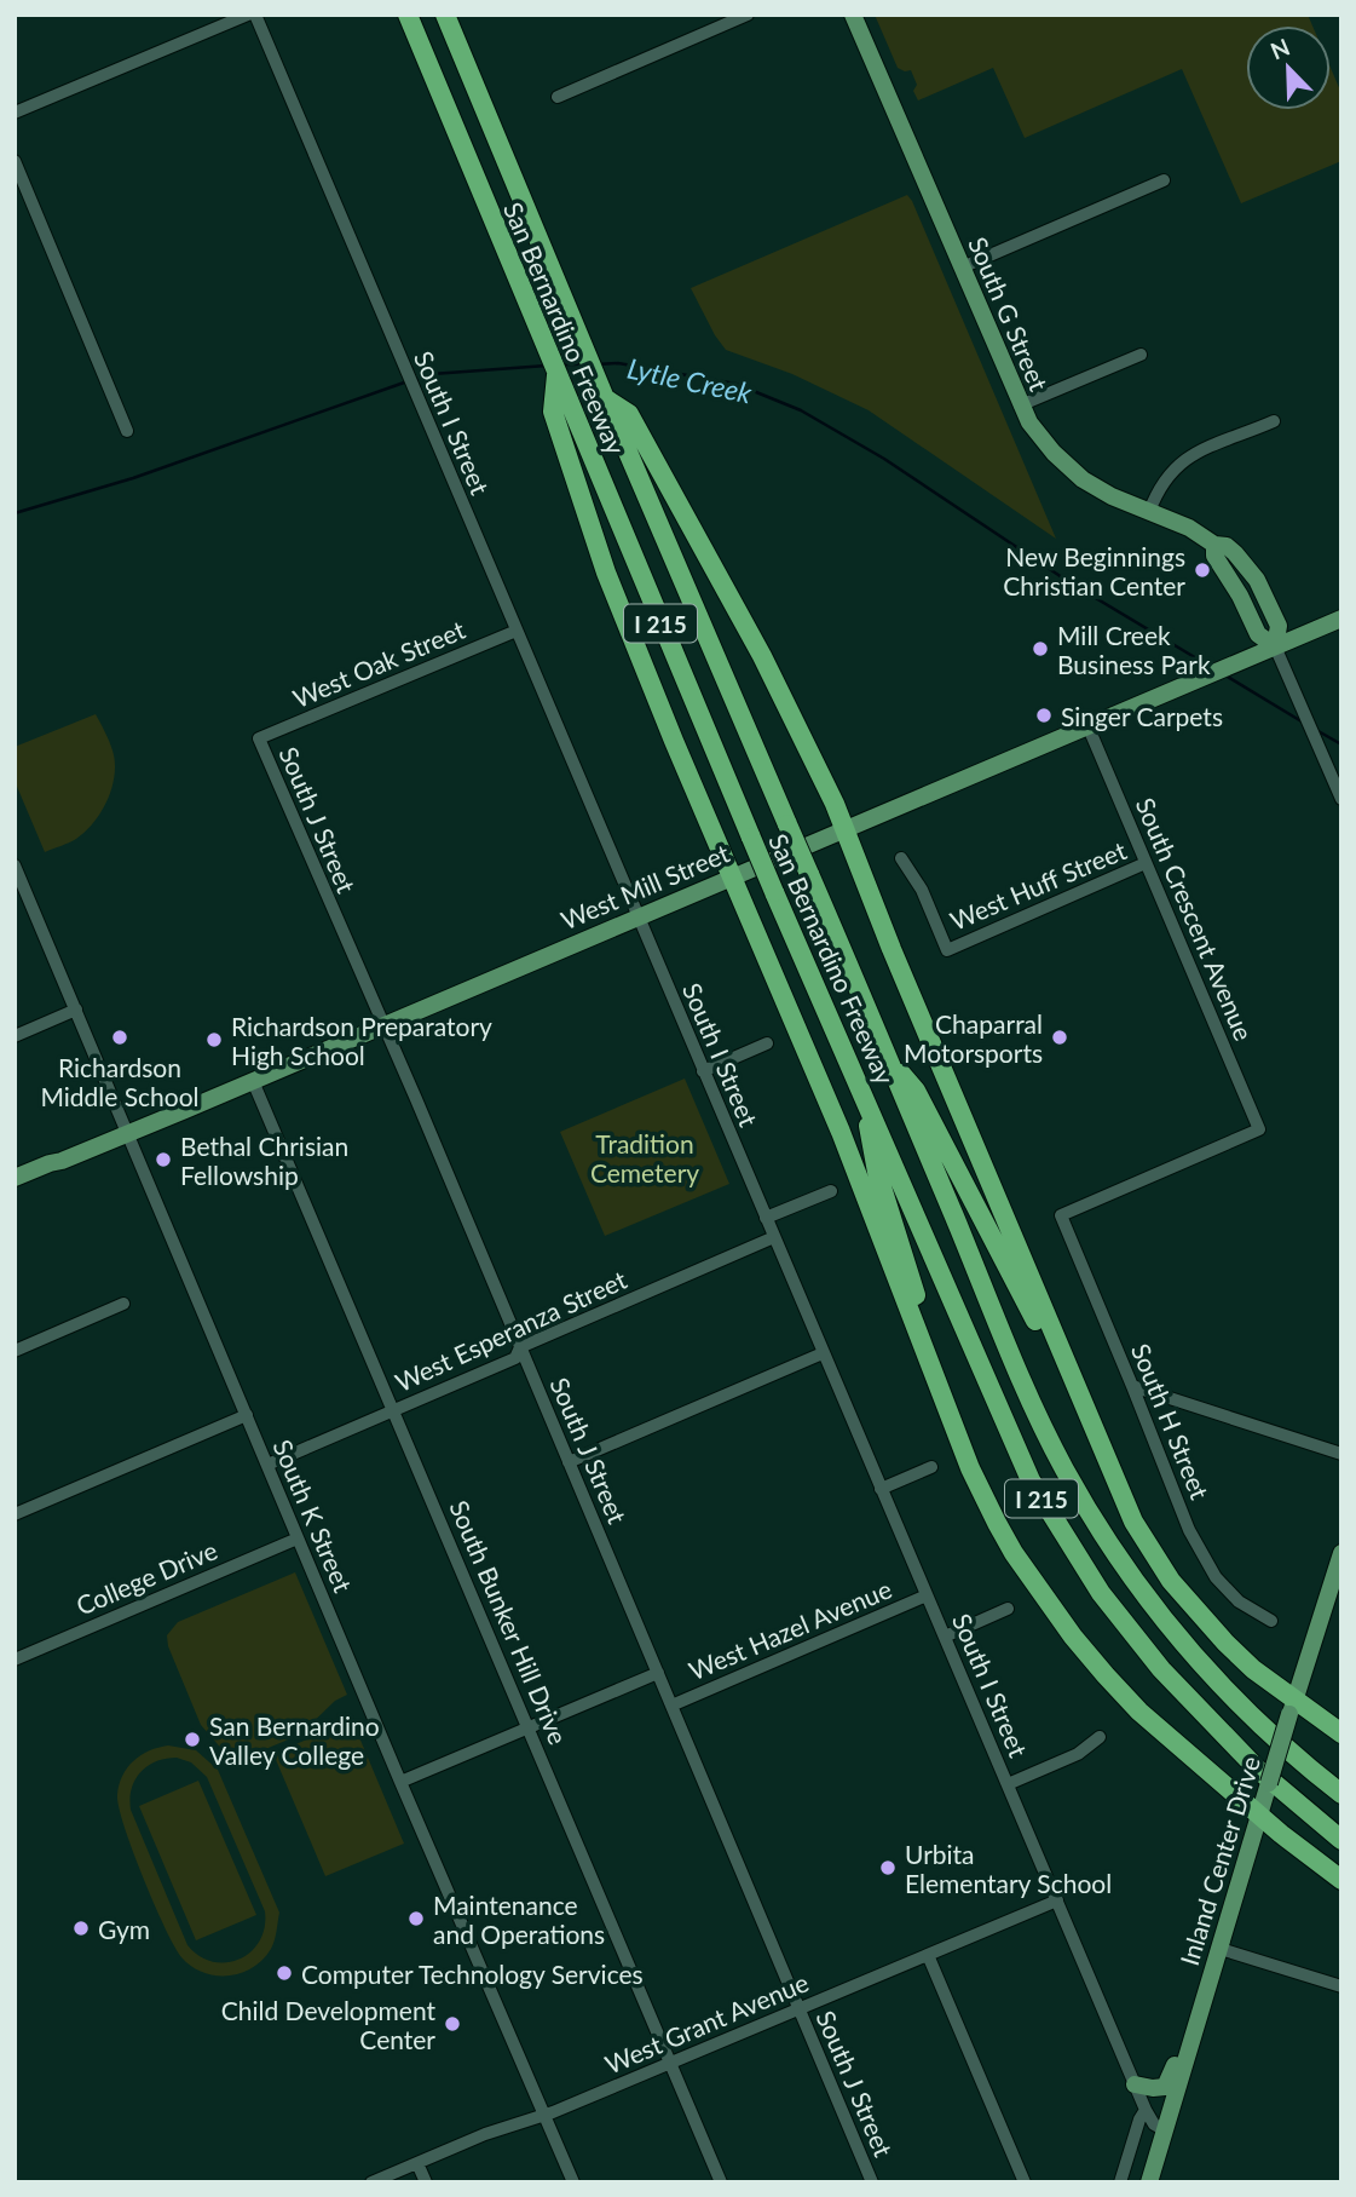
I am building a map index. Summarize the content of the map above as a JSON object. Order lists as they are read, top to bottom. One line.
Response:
{"streets":{"highway":["San Bernardino Freeway","I 215"],"main road":["South G Street","West Mill Street","Inland Center Drive"],"street":["South I Street","West Oak Street","South J Street","West Huff Street","South Crescent Avenue","West Esperanza Street","South H Street","South K Street","College Drive","South Bunker Hill Drive","West Hazel Avenue","West Grant Avenue"]},"crossings":[["South G Street","West Mill Street"],["South I Street","West Oak Street"],["South I Street","West Mill Street"],["South I Street","West Esperanza Street"],["South I Street","West Hazel Avenue"],["South I Street","Inland Center Drive"],["South I Street","West Grant Avenue"],["West Oak Street","South J Street"],["South J Street","West Mill Street"],["South J Street","West Esperanza Street"],["South J Street","West Hazel Avenue"],["South J Street","West Grant Avenue"],["West Huff Street","South Crescent Avenue"],["West Mill Street","South Crescent Avenue"],["West Mill Street","South K Street"],["West Mill Street","South Bunker Hill Drive"],["South Crescent Avenue","South H Street"],["West Esperanza Street","South K Street"],["West Esperanza Street","South Bunker Hill Drive"],["South K Street","College Drive"],["South K Street","West Hazel Avenue"],["South K Street","West Grant Avenue"],["South Bunker Hill Drive","West Hazel Avenue"],["South Bunker Hill Drive","West Grant Avenue"]],"water":["Lytle Creek"],"parks":["Tradition Cemetery"],"places":["New Beginnings Christian Center","Mill Creek Business Park","Singer Carpets","Richardson Middle School","Chaparral Motorsports","Richardson Preparatory High School","Bethal Chrisian Fellowship","San Bernardino Valley College","Urbita Elementary School","Maintenance and Operations","Gym","Computer Technology Services","Child Development Center"],"north":"top left"}
